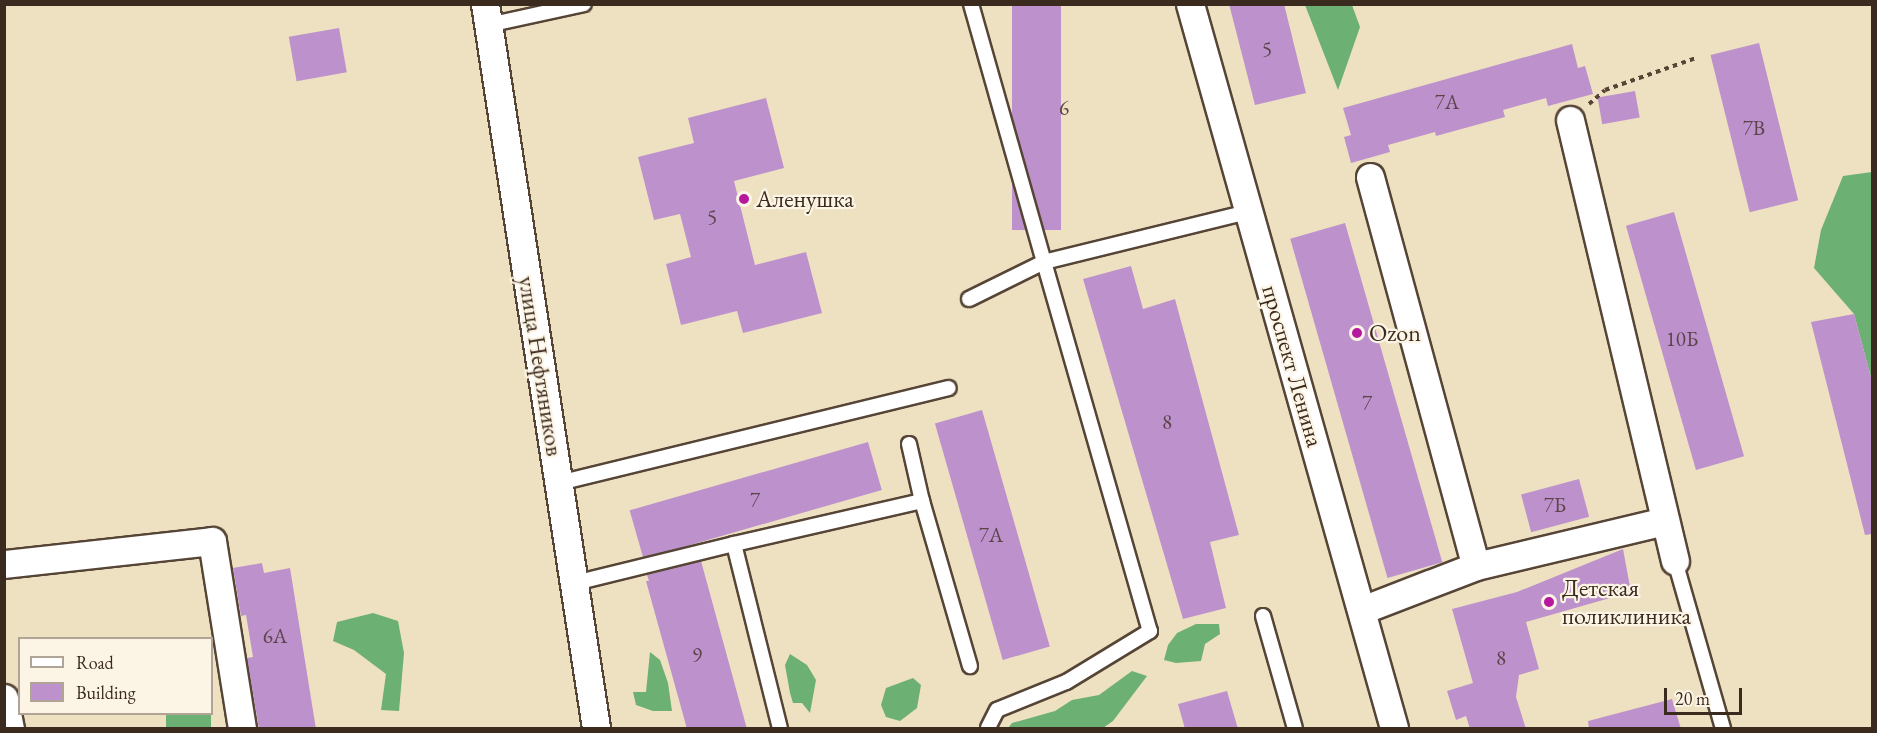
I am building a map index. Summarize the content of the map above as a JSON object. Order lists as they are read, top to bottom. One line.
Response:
{"streets":{"street":["улица Нефтяников","проспект Ленина"]},"places":["Аленушка","Ozon","Детская поликлиника"],"house_numbers":["5","7А","6","7В","5","10Б","7","8","7","7Б","7А","6А","9","8"],"legend":["Road","Building"],"scale_bar":"20 m"}
